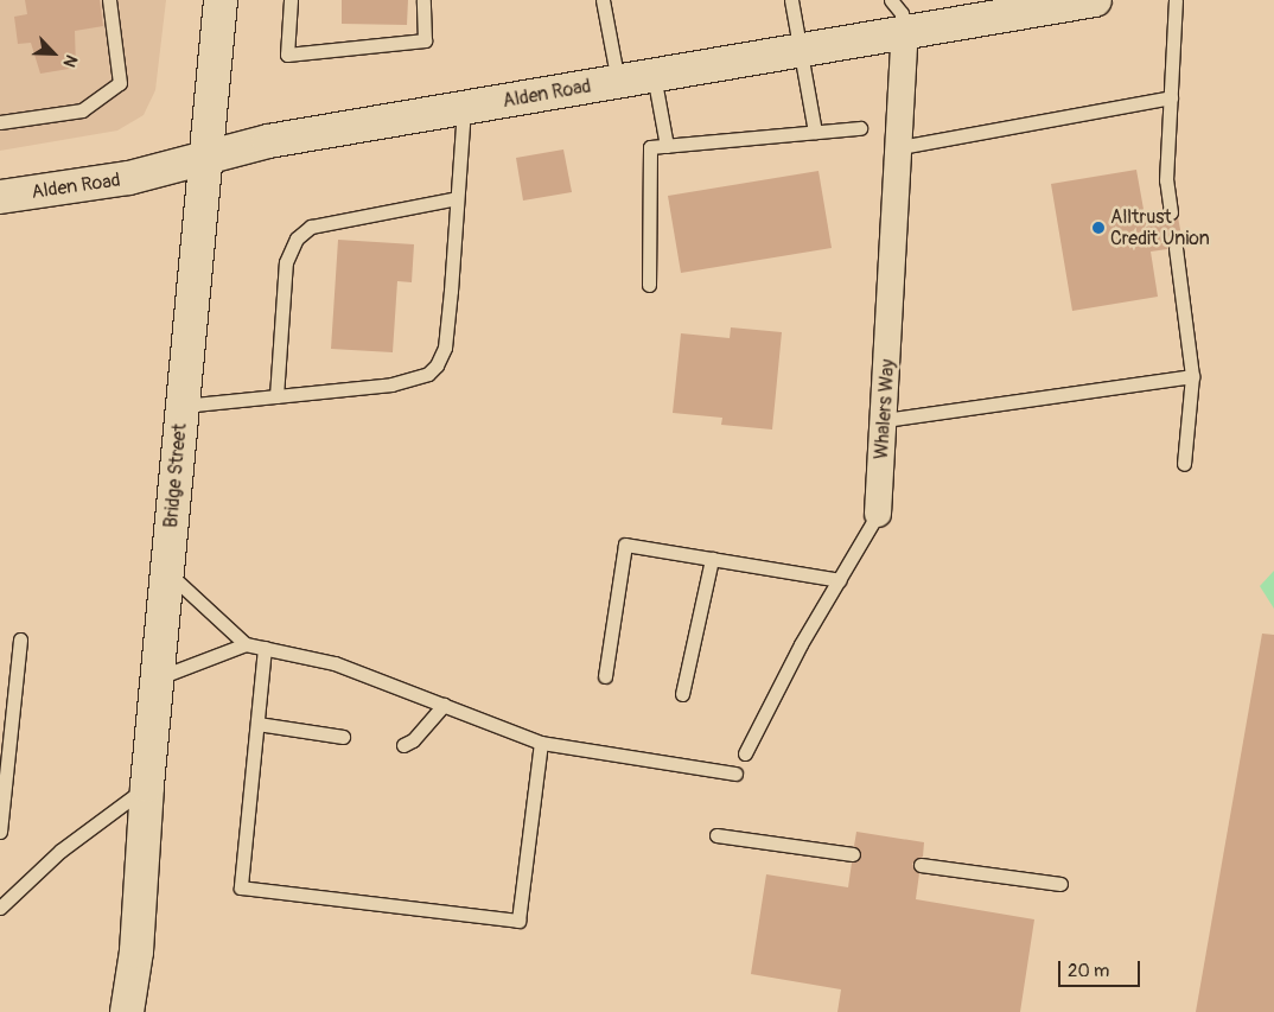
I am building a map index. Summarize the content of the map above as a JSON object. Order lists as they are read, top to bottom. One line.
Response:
{"streets":{"main road":["Alden Road","Bridge Street"],"street":["Whalers Way"]},"crossings":[["Alden Road","Whalers Way"],["Alden Road","Bridge Street"]],"places":["Alltrust Credit Union"],"scale_bar":"20 m","north":"bottom right"}
